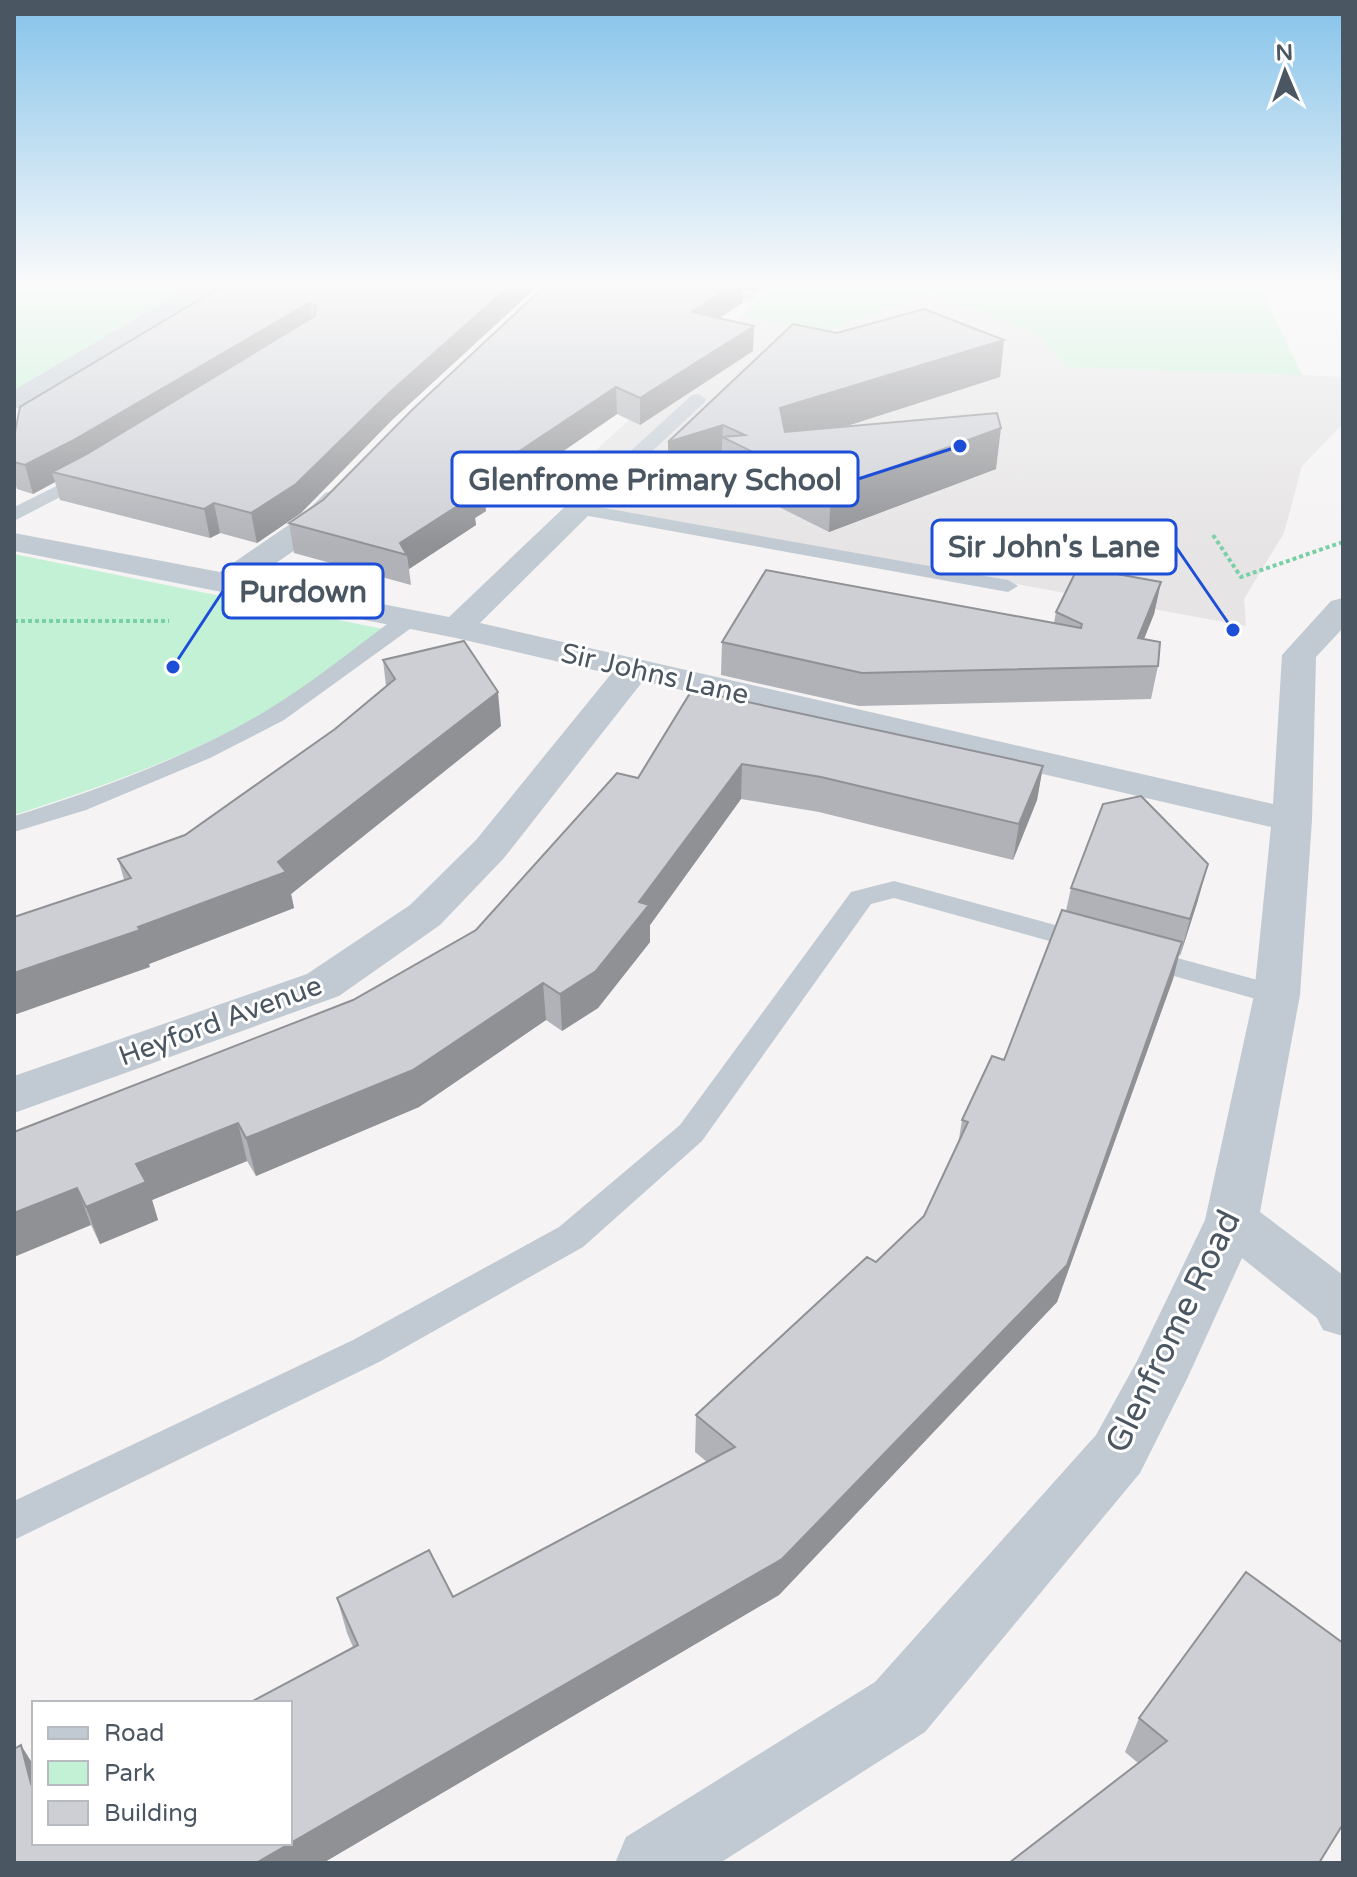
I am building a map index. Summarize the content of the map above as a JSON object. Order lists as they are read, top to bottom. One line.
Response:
{"streets":{"street":["Sir Johns Lane","Heyford Avenue","Glenfrome Road"]},"crossings":[["Sir Johns Lane","Heyford Avenue"],["Sir Johns Lane","Glenfrome Road"]],"places":["Glenfrome Primary School","Sir John's Lane","Purdown"],"legend":["Road","Park","Building"],"north":"top"}
